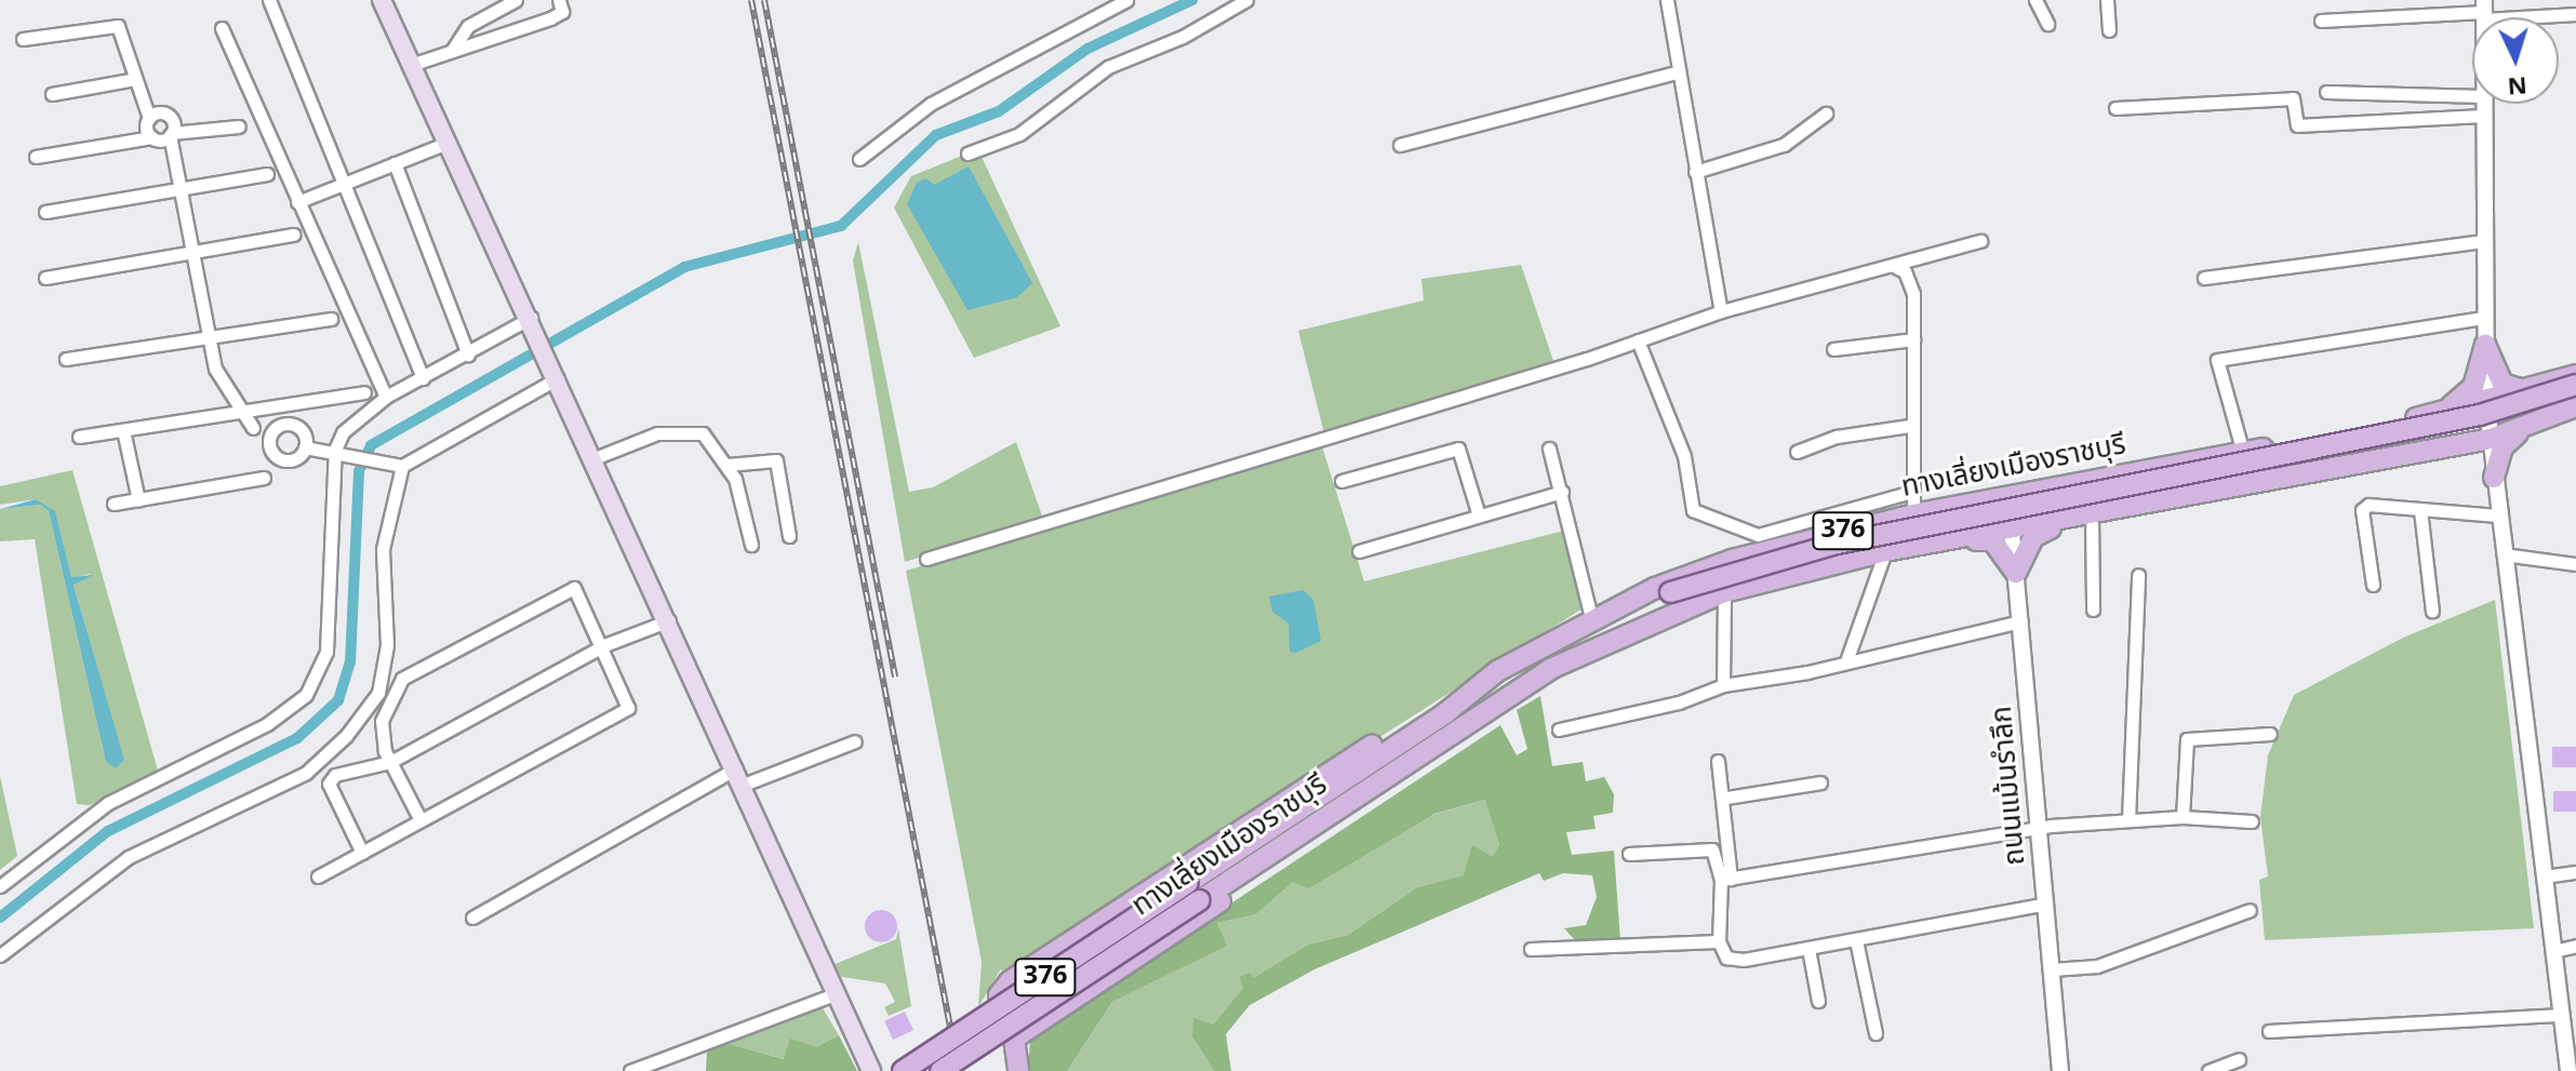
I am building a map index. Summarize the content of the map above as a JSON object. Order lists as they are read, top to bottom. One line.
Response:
{"streets":{"main road":["ทางเลี่ยงเมืองราชบุรี","376"],"street":["ถนนแม้นรำลึก"]},"crossings":[["ทางเลี่ยงเมืองราชบุรี","ถนนแม้นรำลึก"]],"north":"bottom"}
